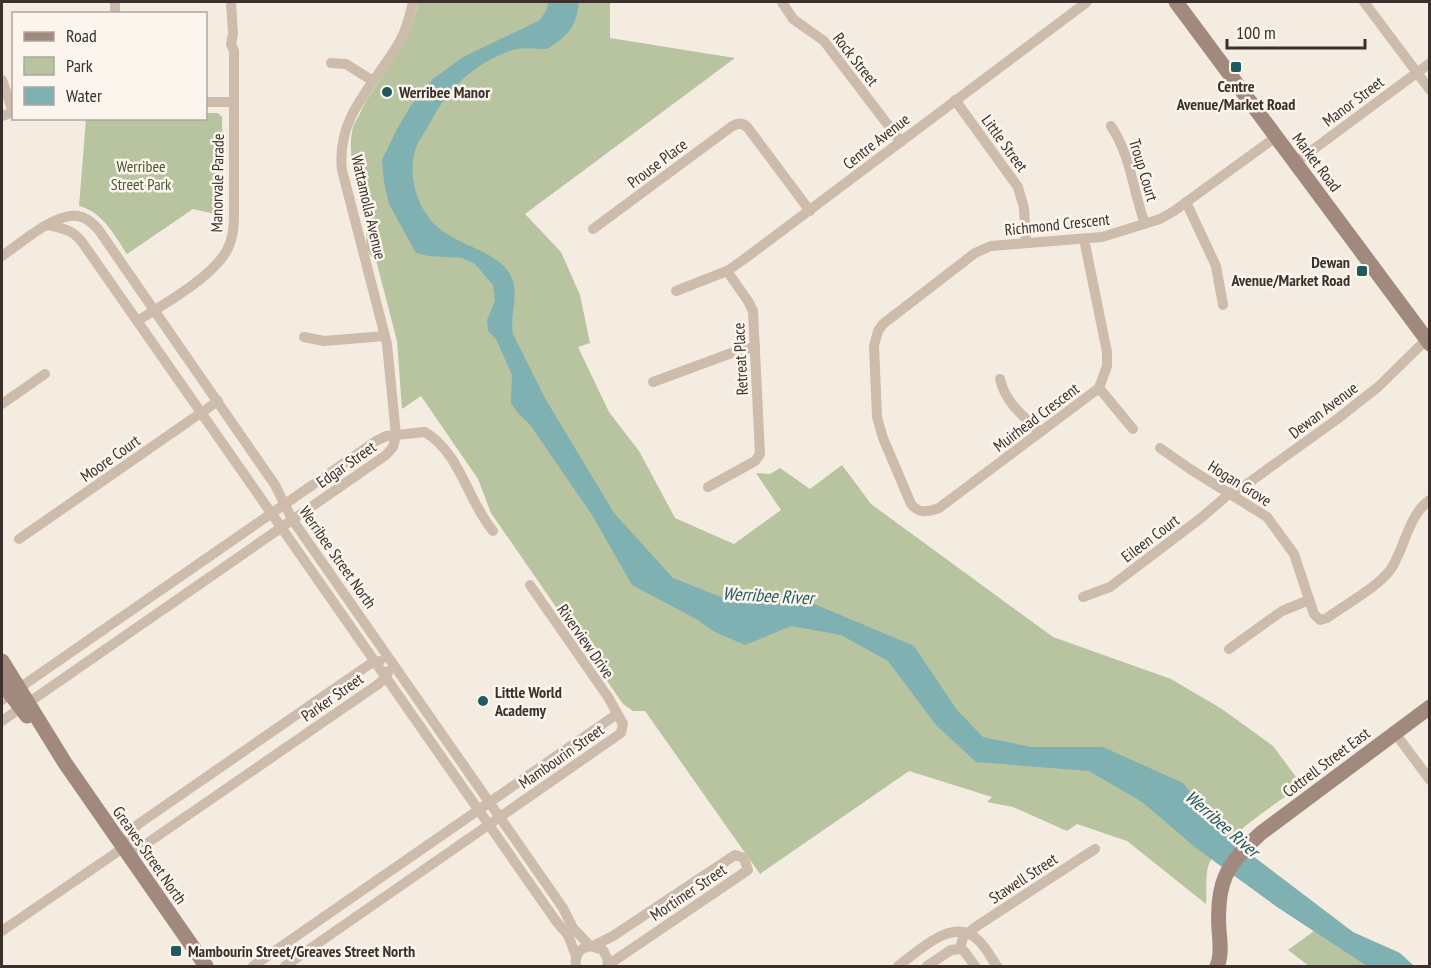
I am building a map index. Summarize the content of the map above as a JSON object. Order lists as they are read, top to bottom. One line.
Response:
{"streets":{"street":["Rock Street","Manor Street","Centre Avenue","Little Street","Market Road","Prouse Place","Troup Court","Manorvale Parade","Wattamolla Avenue","Richmond Crescent","Retreat Place","Dewan Avenue","Muirhead Crescent","Moore Court","Edgar Street","Hogan Grove","Eileen Court","Werribee Street North","Riverview Drive","Parker Street","Mambourin Street","Cottrell Street East","Greaves Street North","Stawell Street","Mortimer Street"]},"crossings":[["Rock Street","Centre Avenue"],["Manor Street","Market Road"],["Centre Avenue","Little Street"],["Centre Avenue","Prouse Place"],["Centre Avenue","Retreat Place"],["Little Street","Richmond Crescent"],["Market Road","Richmond Crescent"],["Market Road","Dewan Avenue"],["Troup Court","Richmond Crescent"],["Manorvale Parade","Werribee Street North"],["Wattamolla Avenue","Edgar Street"],["Richmond Crescent","Muirhead Crescent"],["Dewan Avenue","Hogan Grove"],["Dewan Avenue","Eileen Court"],["Moore Court","Werribee Street North"],["Edgar Street","Werribee Street North"],["Edgar Street","Greaves Street North"],["Hogan Grove","Eileen Court"],["Werribee Street North","Parker Street"],["Werribee Street North","Mambourin Street"],["Werribee Street North","Mortimer Street"],["Riverview Drive","Mambourin Street"],["Parker Street","Greaves Street North"]],"water":["Werribee River"],"parks":["Werribee Street Park"],"places":{"transit":["Centre Avenue/Market Road","Dewan Avenue/Market Road","Mambourin Street/Greaves Street North"],"other":["Werribee Manor","Little World Academy"]},"legend":["Road","Park","Water"],"scale_bar":"100 m"}
